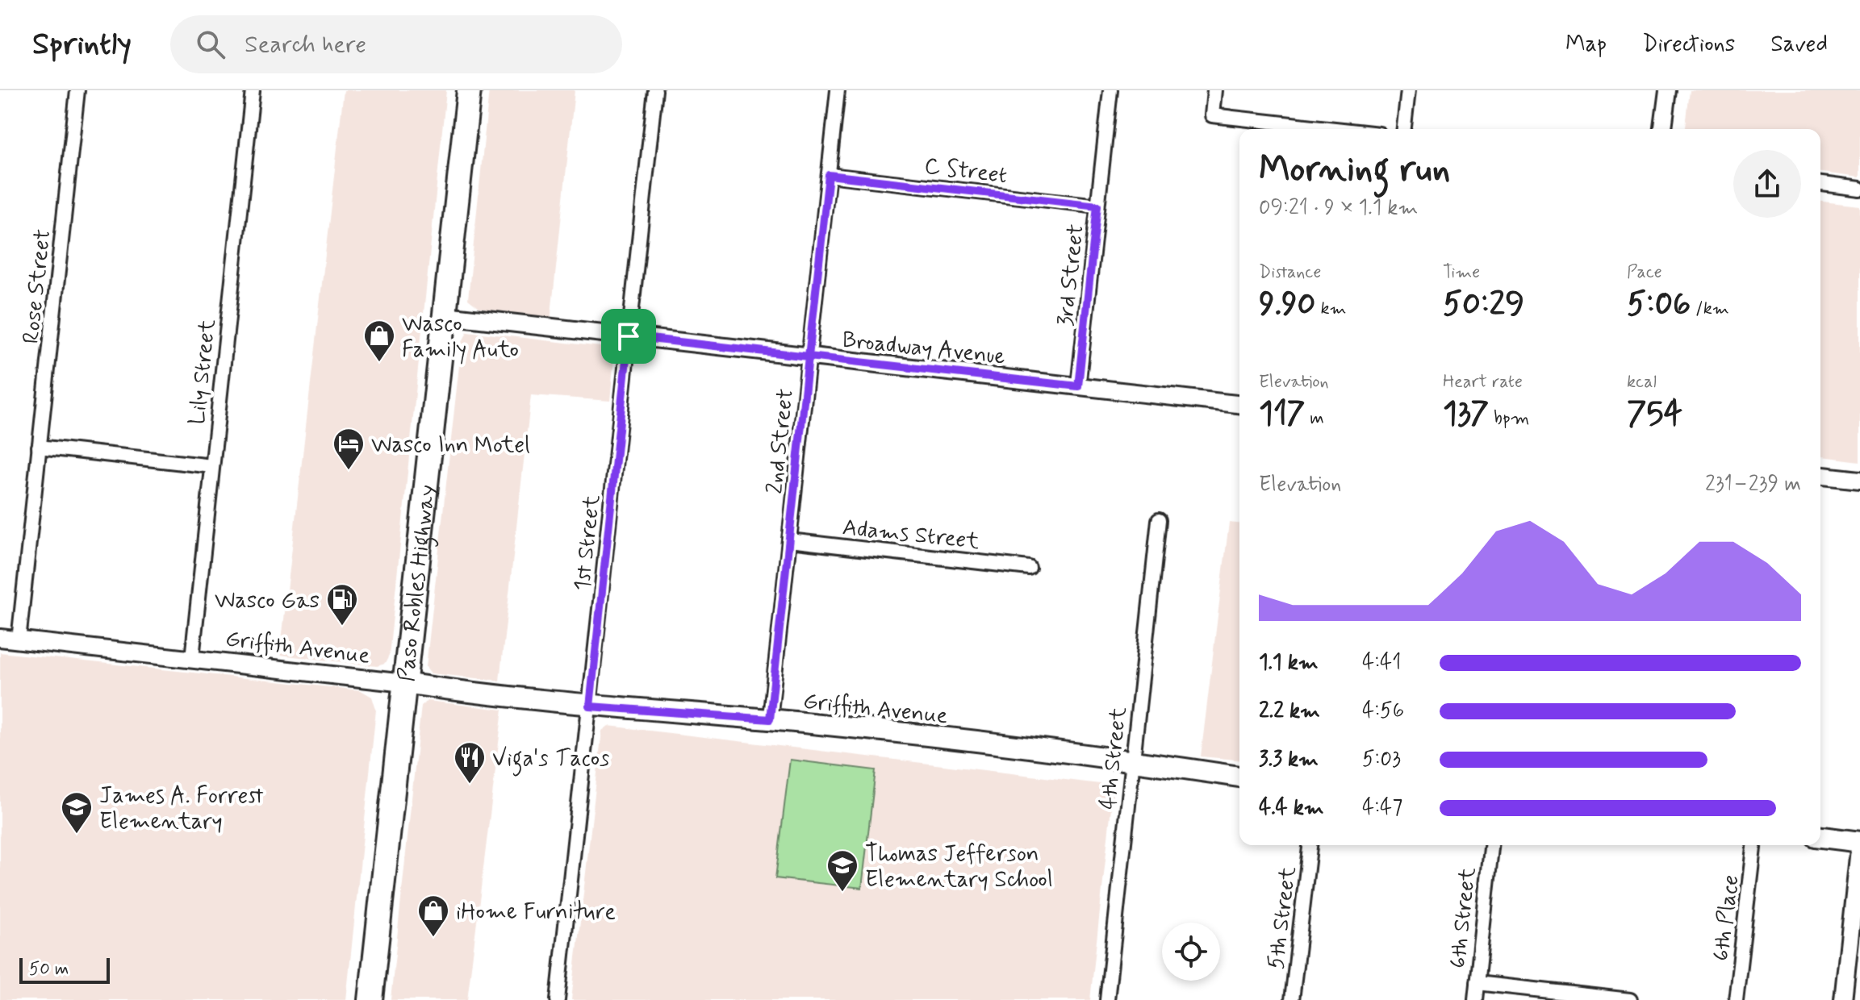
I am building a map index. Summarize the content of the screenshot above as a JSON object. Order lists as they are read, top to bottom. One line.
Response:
{"streets":{"highway":["Paso Robles Highway"],"main road":["Griffith Avenue"],"street":["C Street","3rd Street","Rose Street","Broadway Avenue","Lily Street","2nd Street","Adams Street","1st Street","4th Street","5th Street","6th Street","6th Place"]},"crossings":[["C Street","3rd Street"],["C Street","2nd Street"],["3rd Street","Broadway Avenue"],["Rose Street","Griffith Avenue"],["Broadway Avenue","2nd Street"],["Broadway Avenue","1st Street"],["Broadway Avenue","Paso Robles Highway"],["Lily Street","Griffith Avenue"],["2nd Street","Adams Street"],["2nd Street","Griffith Avenue"],["1st Street","Griffith Avenue"],["Paso Robles Highway","Griffith Avenue"],["Griffith Avenue","4th Street"]],"places":{"shop":["Wasco Family Auto","iHome Furniture"],"hotel":["Wasco Inn Motel"],"fuel station":["Wasco Gas"],"restaurant":["Viga's Tacos"],"school or university":["James A. Forrest Elementary","Thomas Jefferson Elementary School"]},"scale_bar":"50 m","page":{"header":"Sprintly","search":"Search here","nav":["Map","Directions","Saved"],"heading":["Morning run","09:21 · 9 × 1.1 km"],"stats":[["Distance","9.90 km"],["Time","50:29"],["Pace","5:06 /km"],["Elevation","117 m"],["Heart rate","137 bpm"],["kcal","754"]],"chart":["Elevation","231–239 m"],"list":[{"name":"1.1 km","note":"4:41"},{"name":"2.2 km","note":"4:56"},{"name":"3.3 km","note":"5:03"},{"name":"4.4 km","note":"4:47"}],"scale":"50 m"}}
